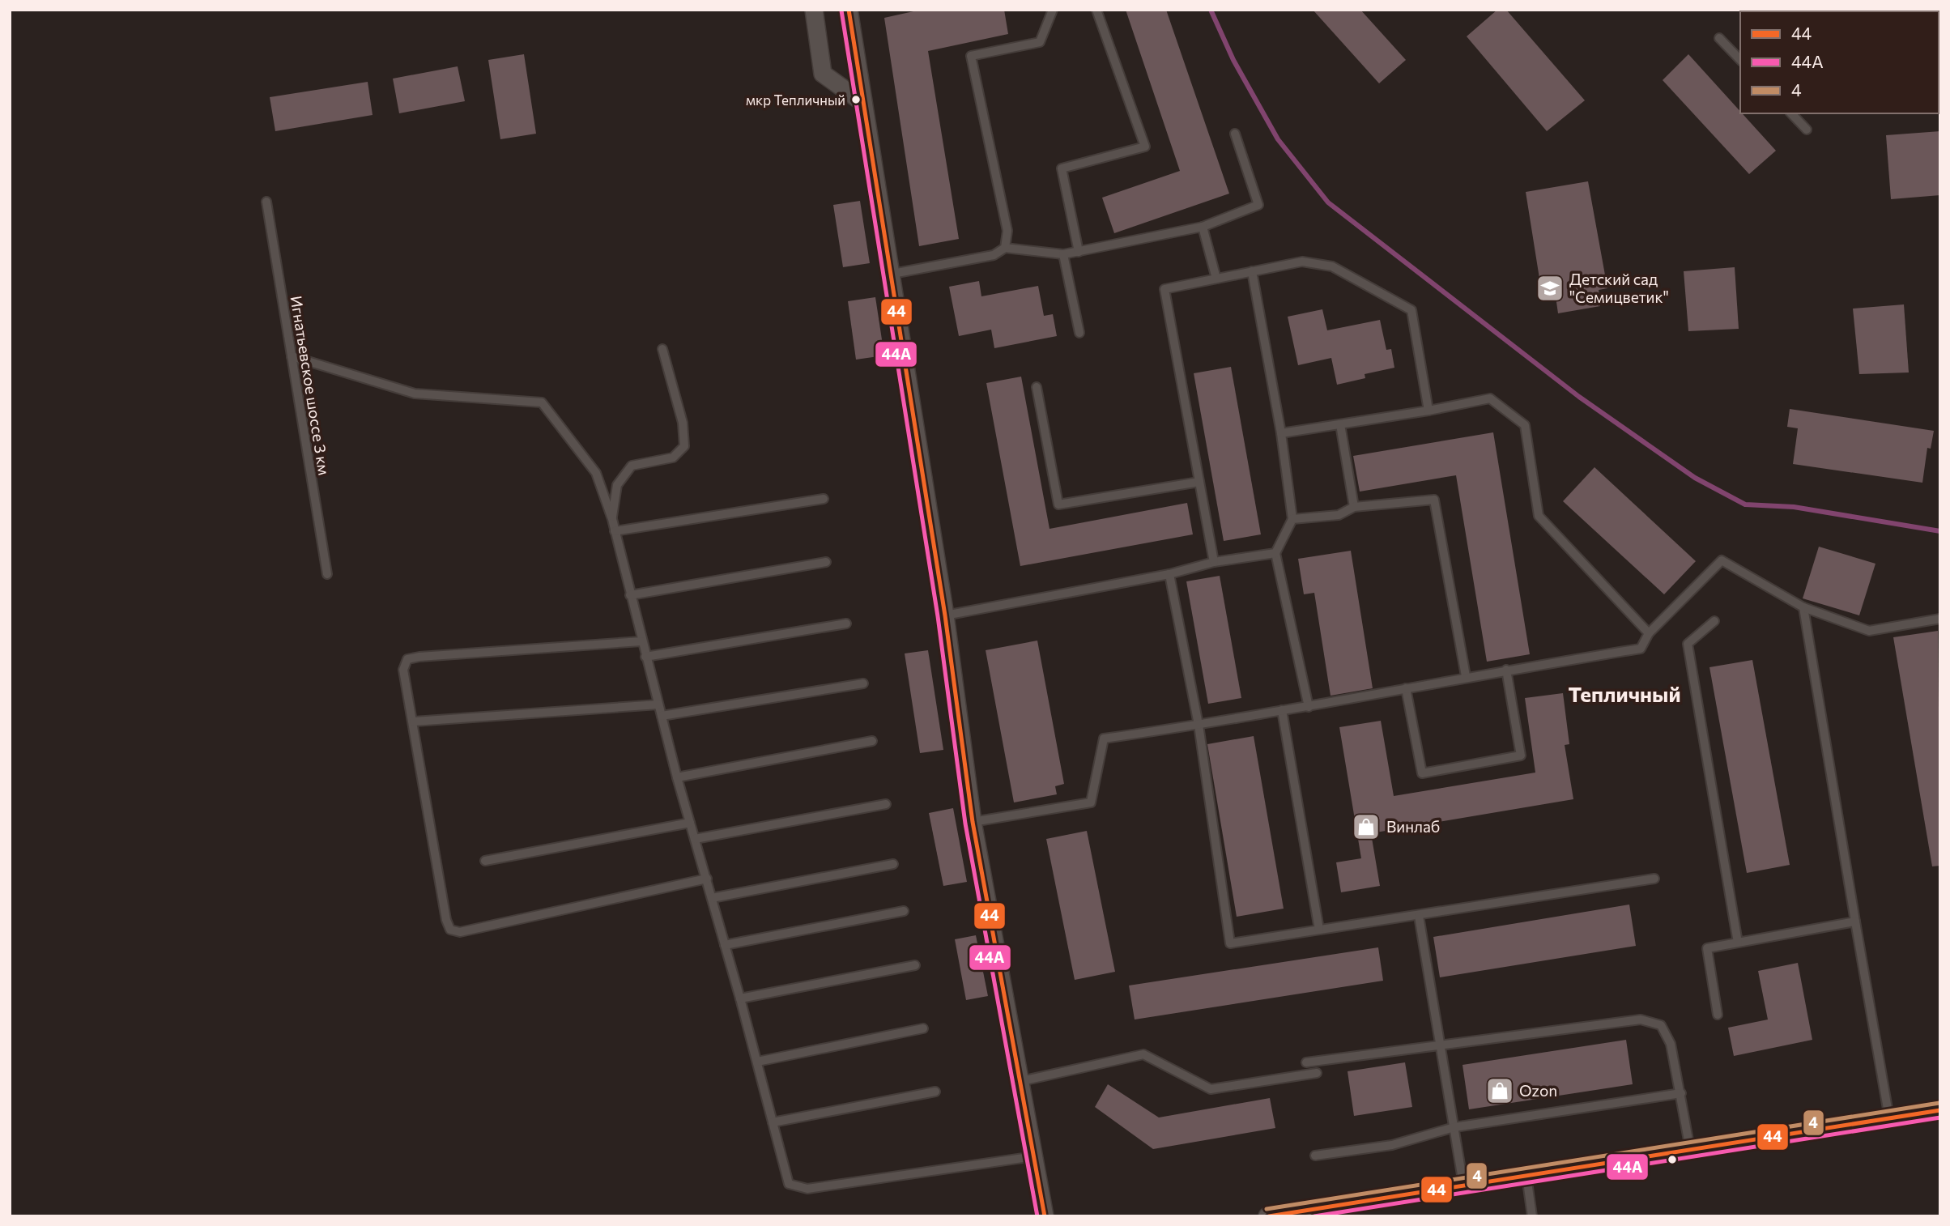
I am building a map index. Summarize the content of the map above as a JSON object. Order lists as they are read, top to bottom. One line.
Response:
{"streets":{"lane":["Игнатьевское шоссе 3 км"]},"districts":["Тепличный"],"places":{"other":["мкр Тепличный"],"school or university":["Детский сад \"Семицветик\""],"shop":["Винлаб","Ozon"]},"lines":["transit line 44","transit line 44А","transit line 4"],"legend":["44","44А","4"]}
